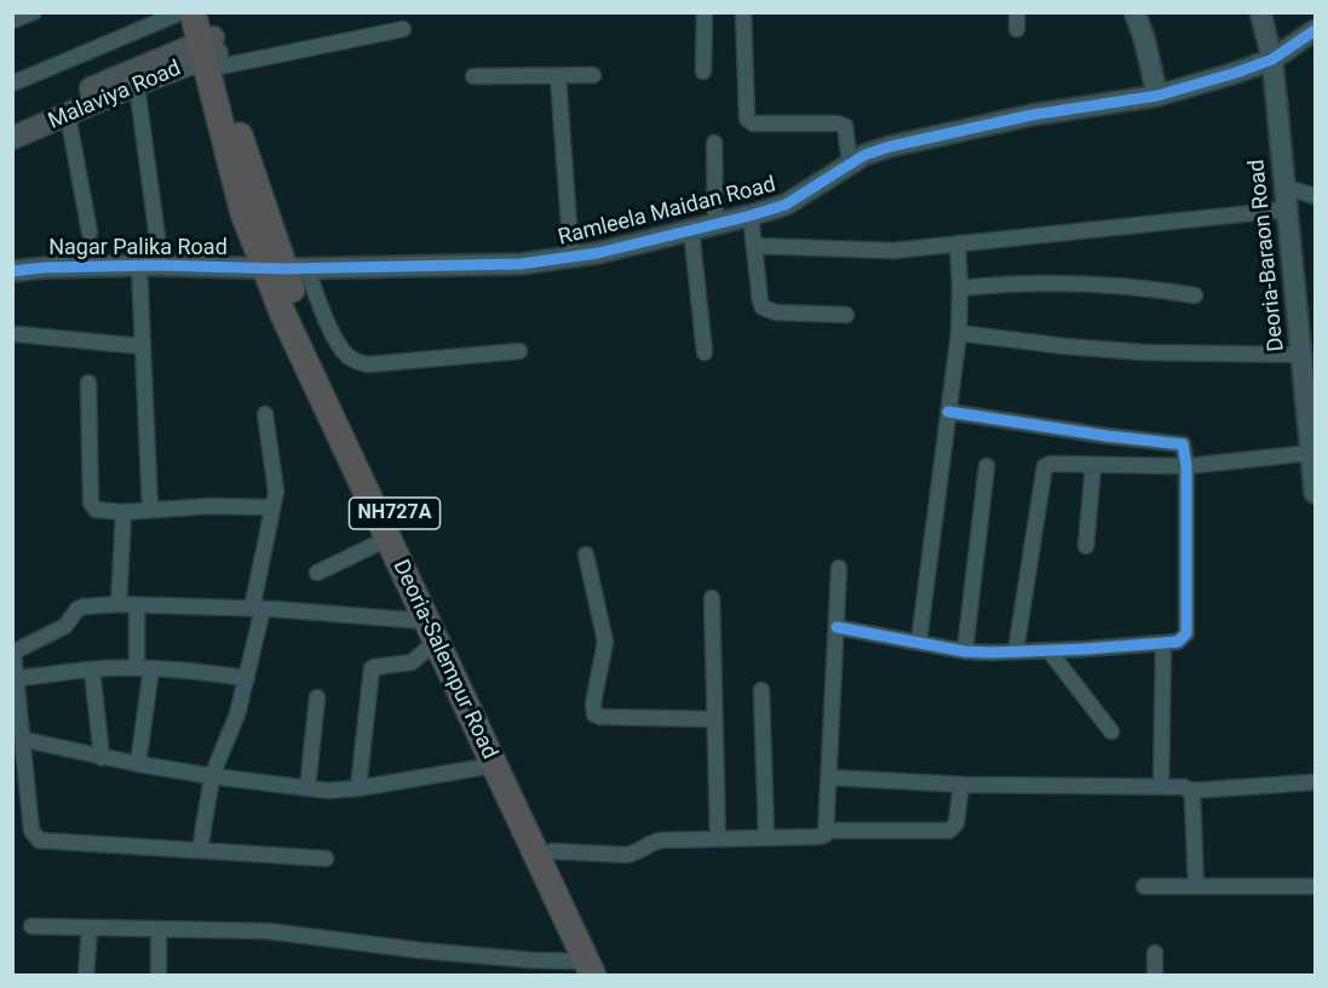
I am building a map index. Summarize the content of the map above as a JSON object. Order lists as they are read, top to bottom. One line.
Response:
{"streets":{"highway":["NH727A","Deoria-Salempur Road"],"main road":["Malaviya Road"],"street":["Ramleela Maidan Road","Nagar Palika Road","Deoria-Baraon Road"]},"crossings":[["Malaviya Road","Deoria-Salempur Road"],["Ramleela Maidan Road","Nagar Palika Road"],["Ramleela Maidan Road","Deoria-Baraon Road"],["Ramleela Maidan Road","Deoria-Salempur Road"],["Nagar Palika Road","Deoria-Salempur Road"]]}
